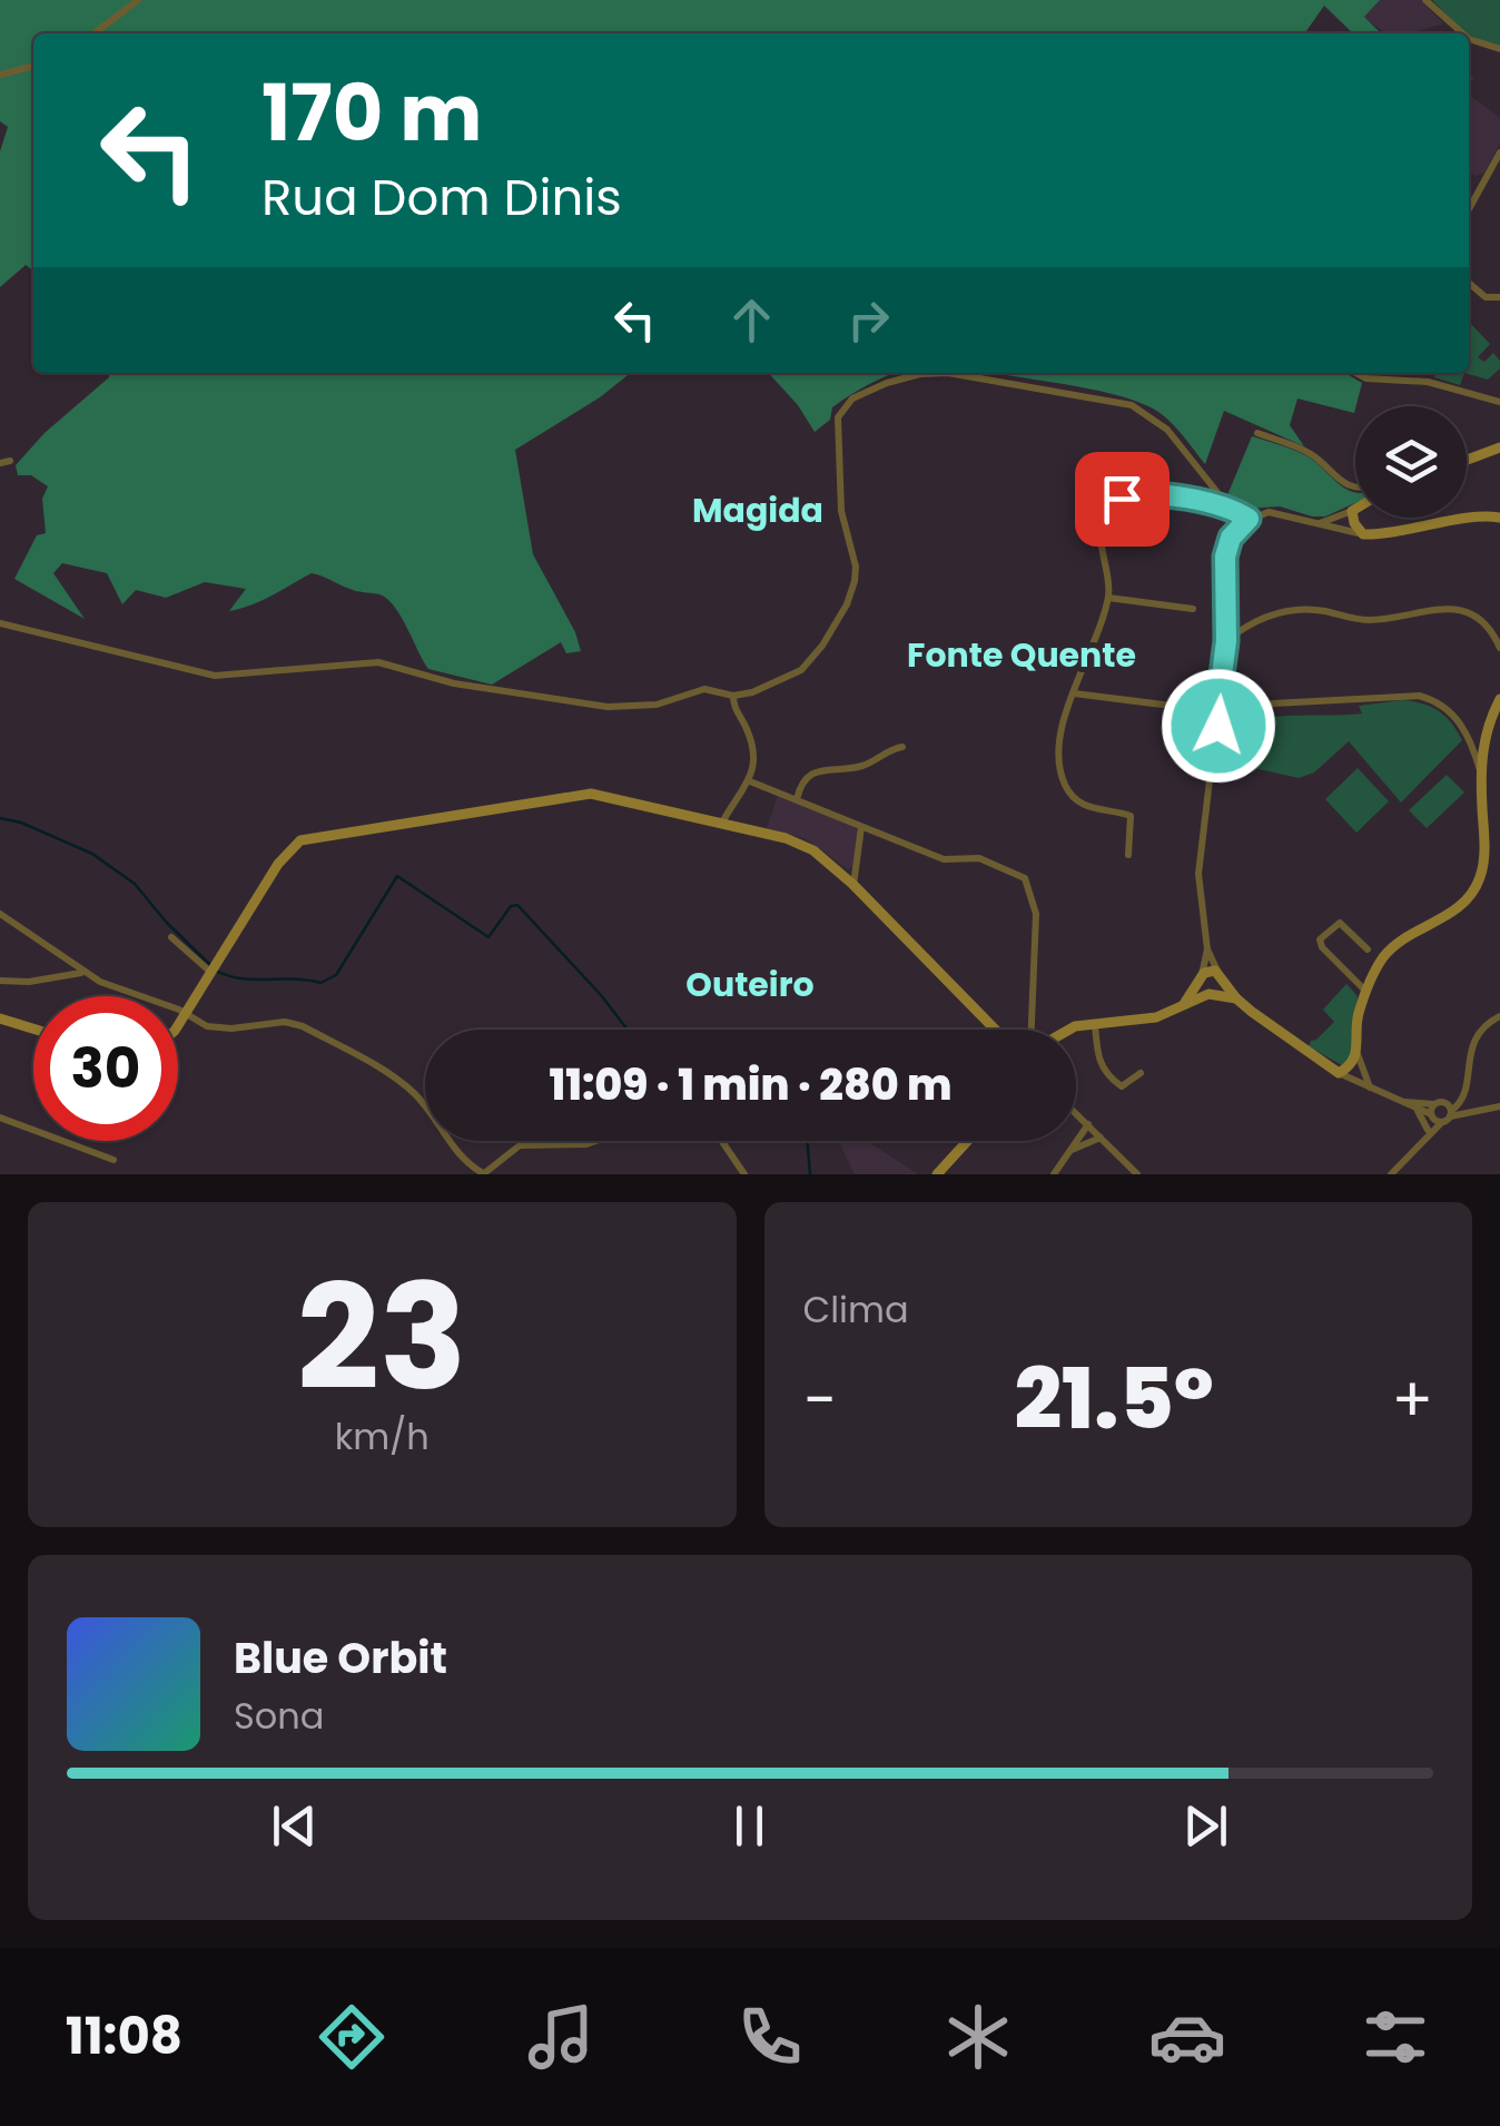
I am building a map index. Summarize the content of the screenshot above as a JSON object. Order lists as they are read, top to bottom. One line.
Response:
{"districts":["Magida","Fonte Quente","Outeiro"],"page":{"turn":["170 m","Rua Dom Dinis"],"limit":"30","trip":"11:09 · 1 min · 280 m","tile":[["23","km/h"],"Clima"],"heat":["−","21.5°","+"],"song":["Blue Orbit","Sona"],"tabs":"11:08"}}
